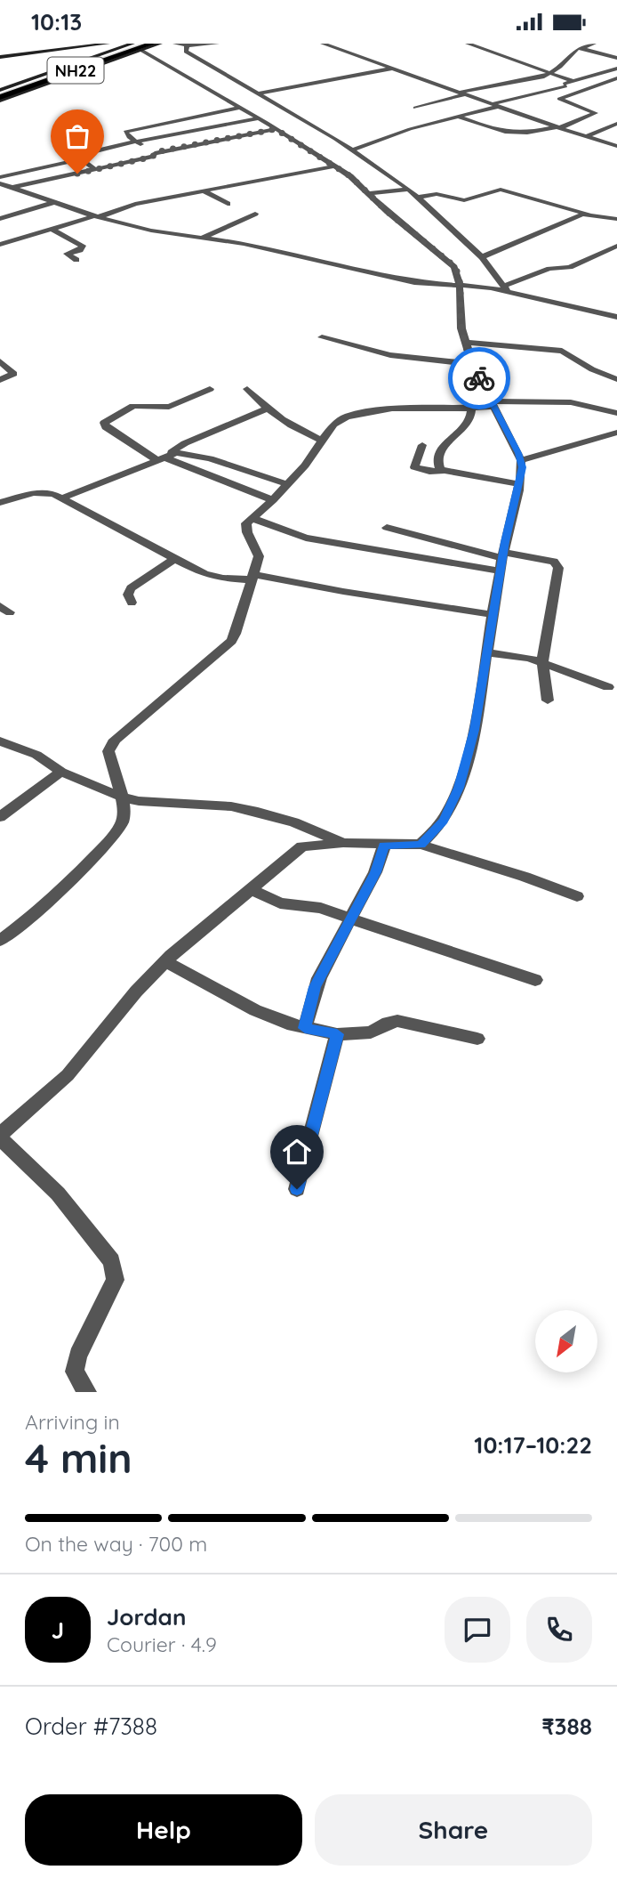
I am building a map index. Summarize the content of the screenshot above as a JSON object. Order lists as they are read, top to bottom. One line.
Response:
{"streets":{"highway":["NH22"]},"north":"bottom left","page":{"status":"10:13","heading":["4 min","Arriving in","10:17–10:22"],"panel":["Jordan","Courier · 4.9","Order #7388","₹388"],"bar":"On the way · 700 m","round":"J","buttons":["Help","Share"]}}
